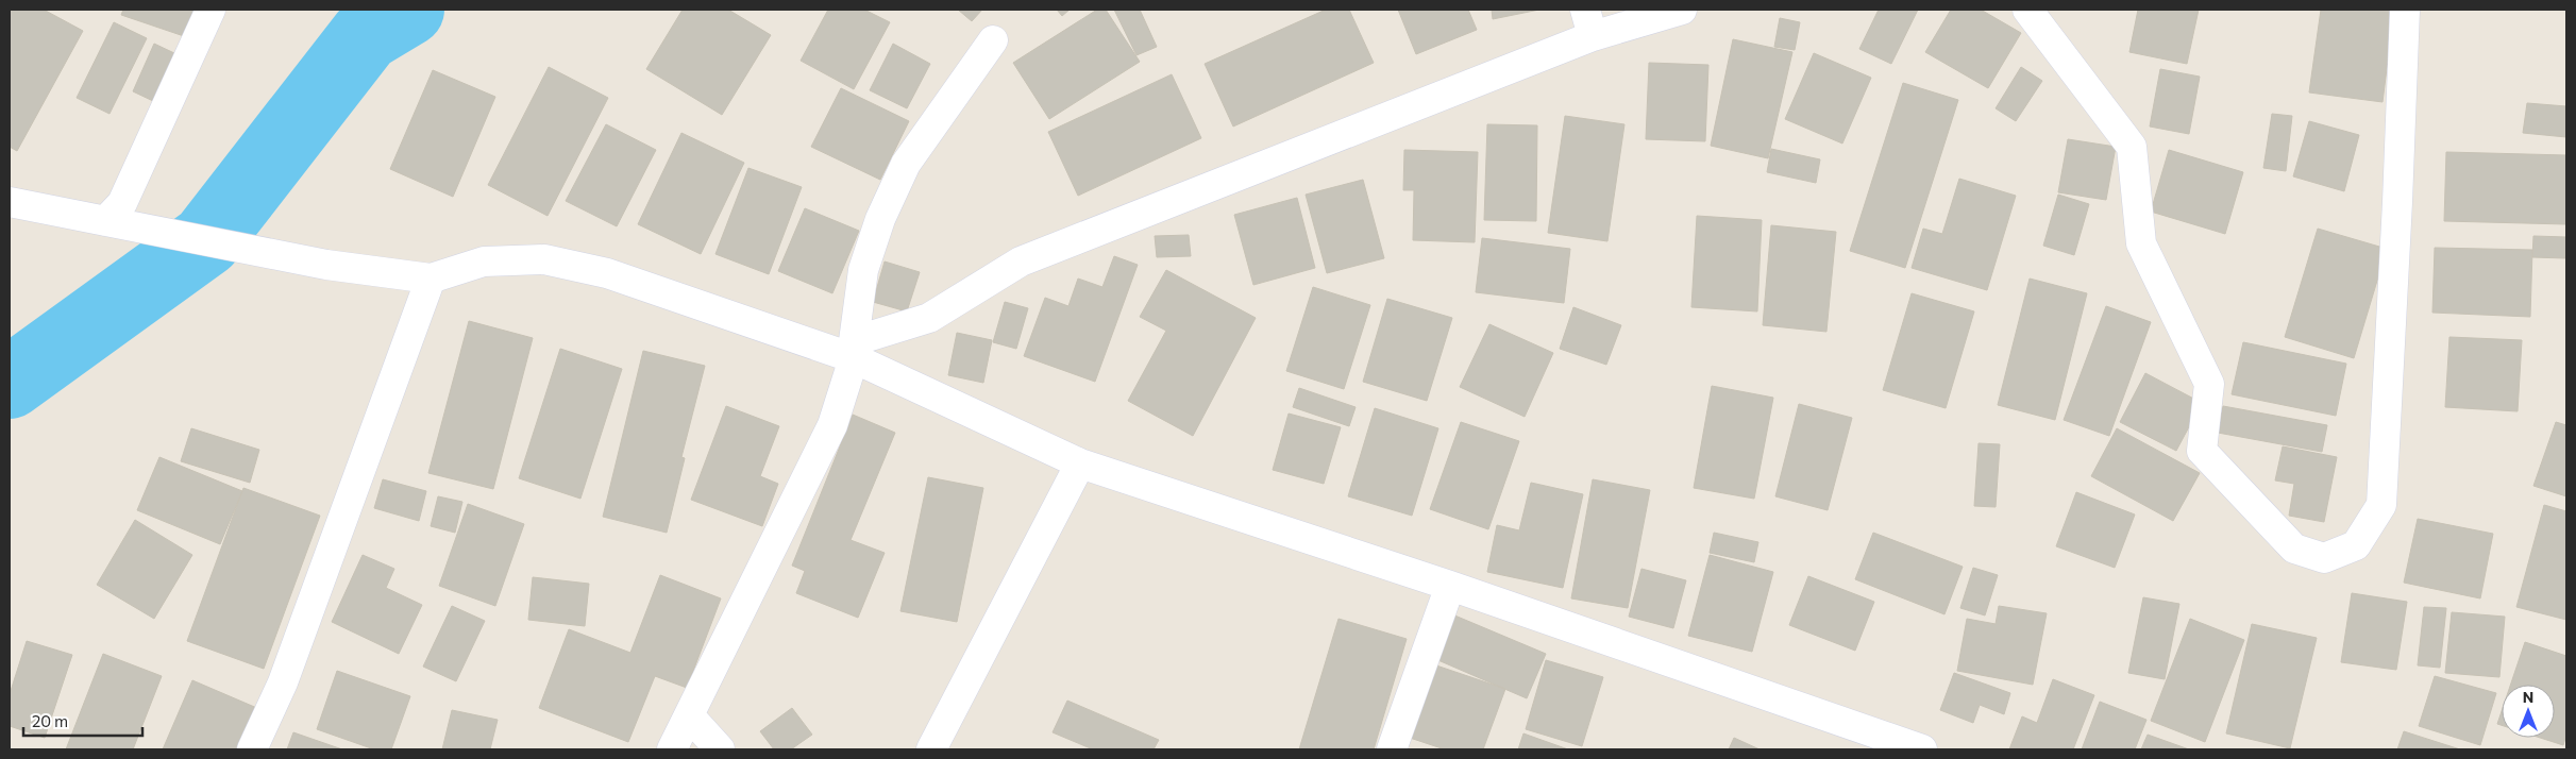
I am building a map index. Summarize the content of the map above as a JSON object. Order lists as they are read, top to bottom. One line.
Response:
{"scale_bar":"20 m","north":"top"}
